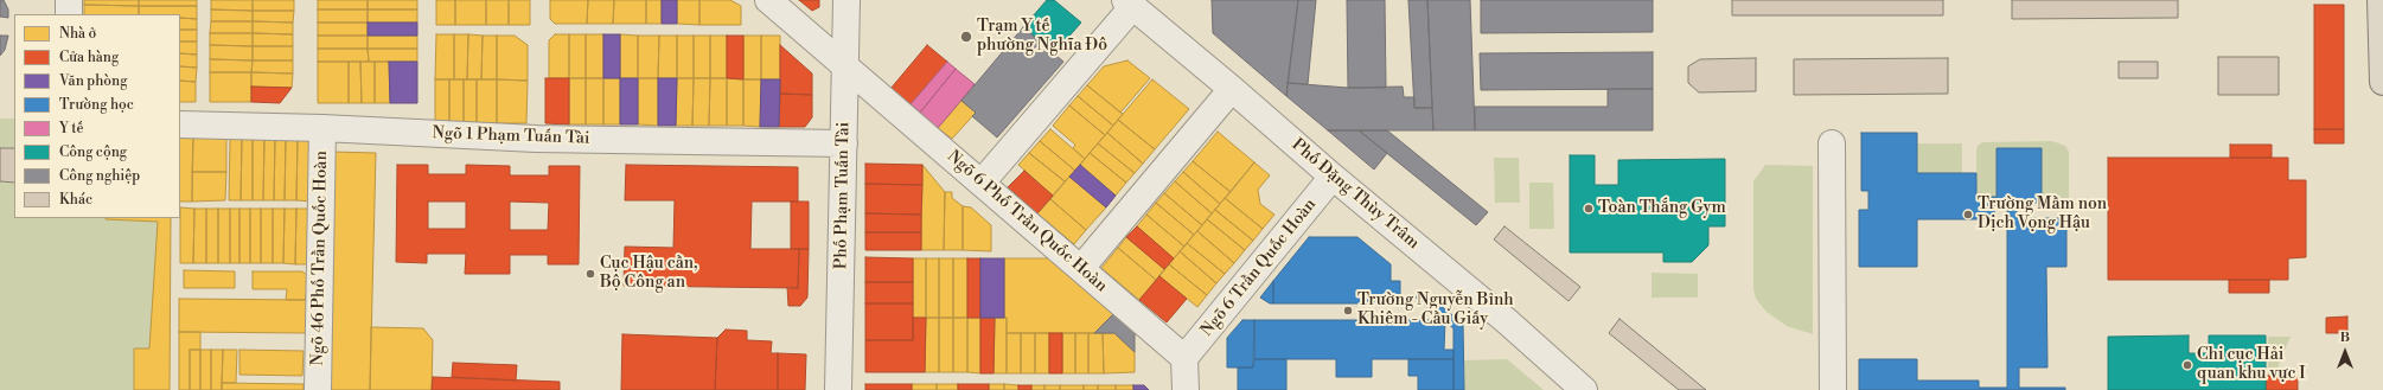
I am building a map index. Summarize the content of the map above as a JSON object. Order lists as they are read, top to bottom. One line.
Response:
{"streets":{"street":["Ngõ 1 Phạm Tuấn Tài","Phố Đặng Thùy Trâm","Phố Phạm Tuấn Tài","Ngõ 6 Phố Trần Quốc Hoàn","Ngõ 46 Phố Trần Quốc Hoàn","Ngõ 6 Trần Quốc Hoàn"]},"crossings":[["Ngõ 1 Phạm Tuấn Tài","Phố Phạm Tuấn Tài"],["Ngõ 1 Phạm Tuấn Tài","Ngõ 46 Phố Trần Quốc Hoàn"],["Phố Đặng Thùy Trâm","Ngõ 6 Trần Quốc Hoàn"],["Phố Phạm Tuấn Tài","Ngõ 6 Phố Trần Quốc Hoàn"],["Ngõ 6 Phố Trần Quốc Hoàn","Ngõ 6 Trần Quốc Hoàn"]],"places":["Trạm Y tế phường Nghĩa Đô","Toàn Thắng Gym","Trường Mầm non Dịch Vọng Hậu","Cục Hậu cần, Bộ Công an","Trường Nguyễn Bỉnh Khiêm - Cầu Giấy","Chi cục Hải quan khu vực I"],"legend":["Nhà ở","Cửa hàng","Văn phòng","Trường học","Y tế","Công cộng","Công nghiệp","Khác"],"north":"top"}
